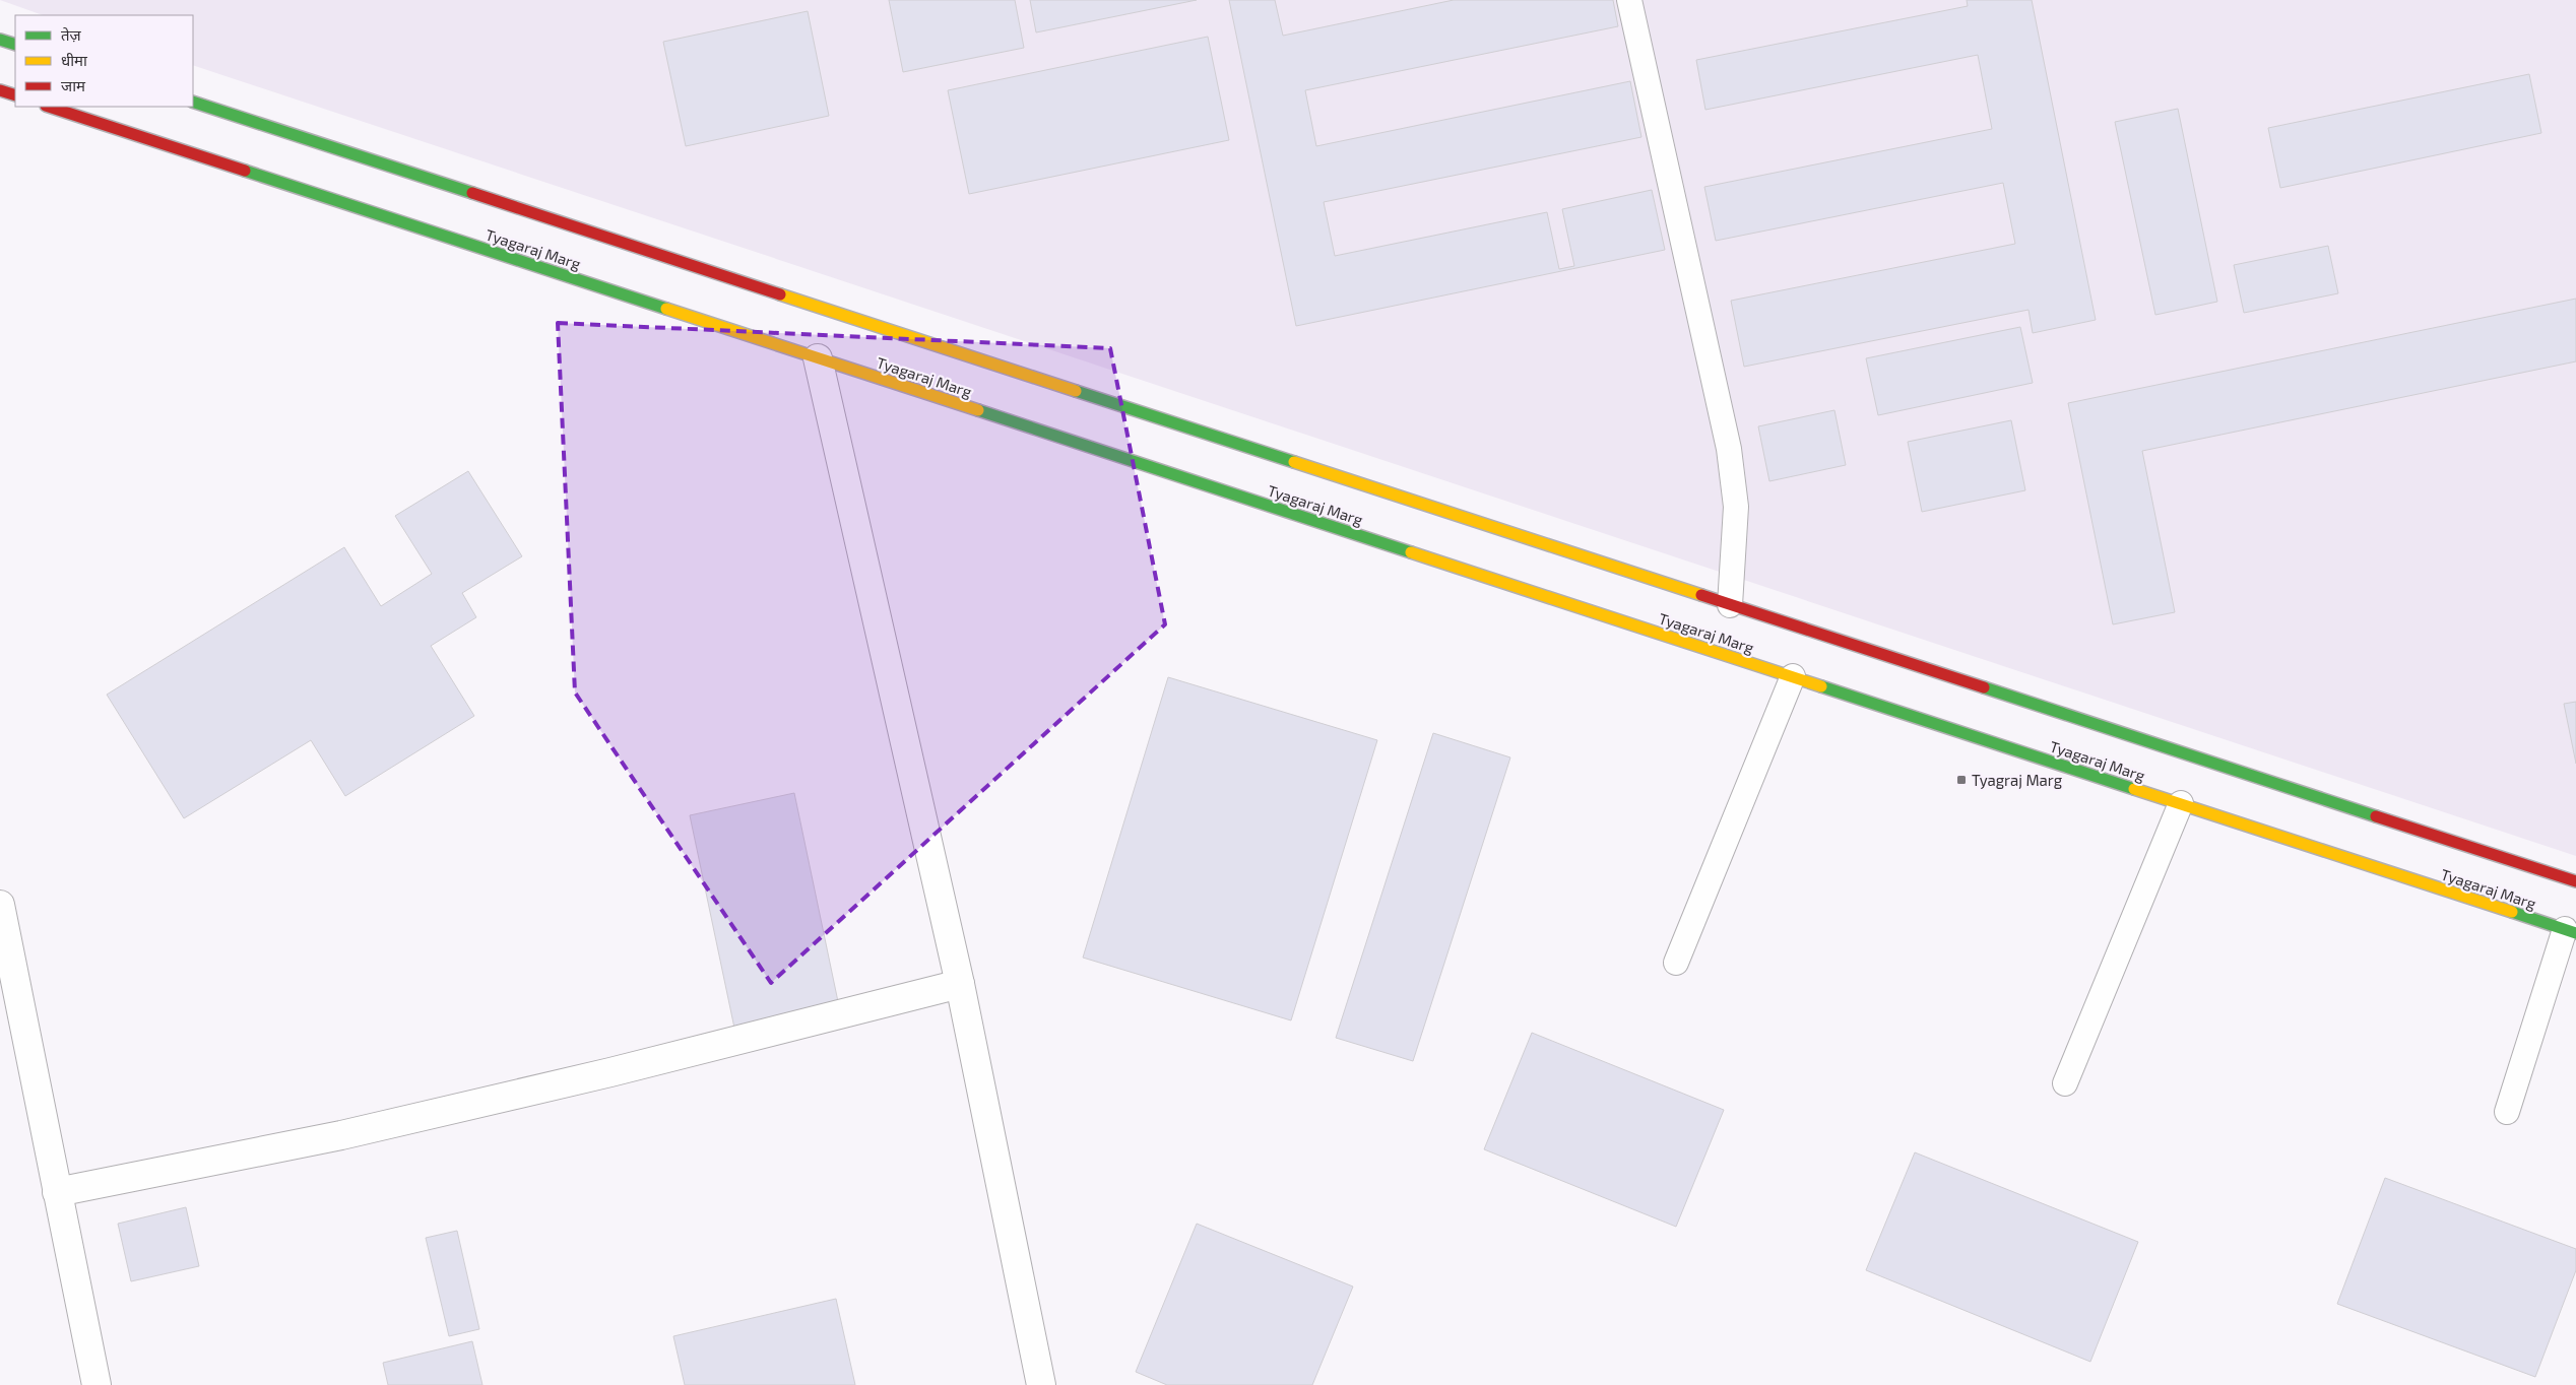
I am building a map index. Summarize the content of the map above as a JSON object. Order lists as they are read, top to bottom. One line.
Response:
{"streets":{"street":["Tyagaraj Marg"]},"places":{"transit":["Tyagraj Marg"]},"legend":["तेज़","धीमा","जाम"]}
